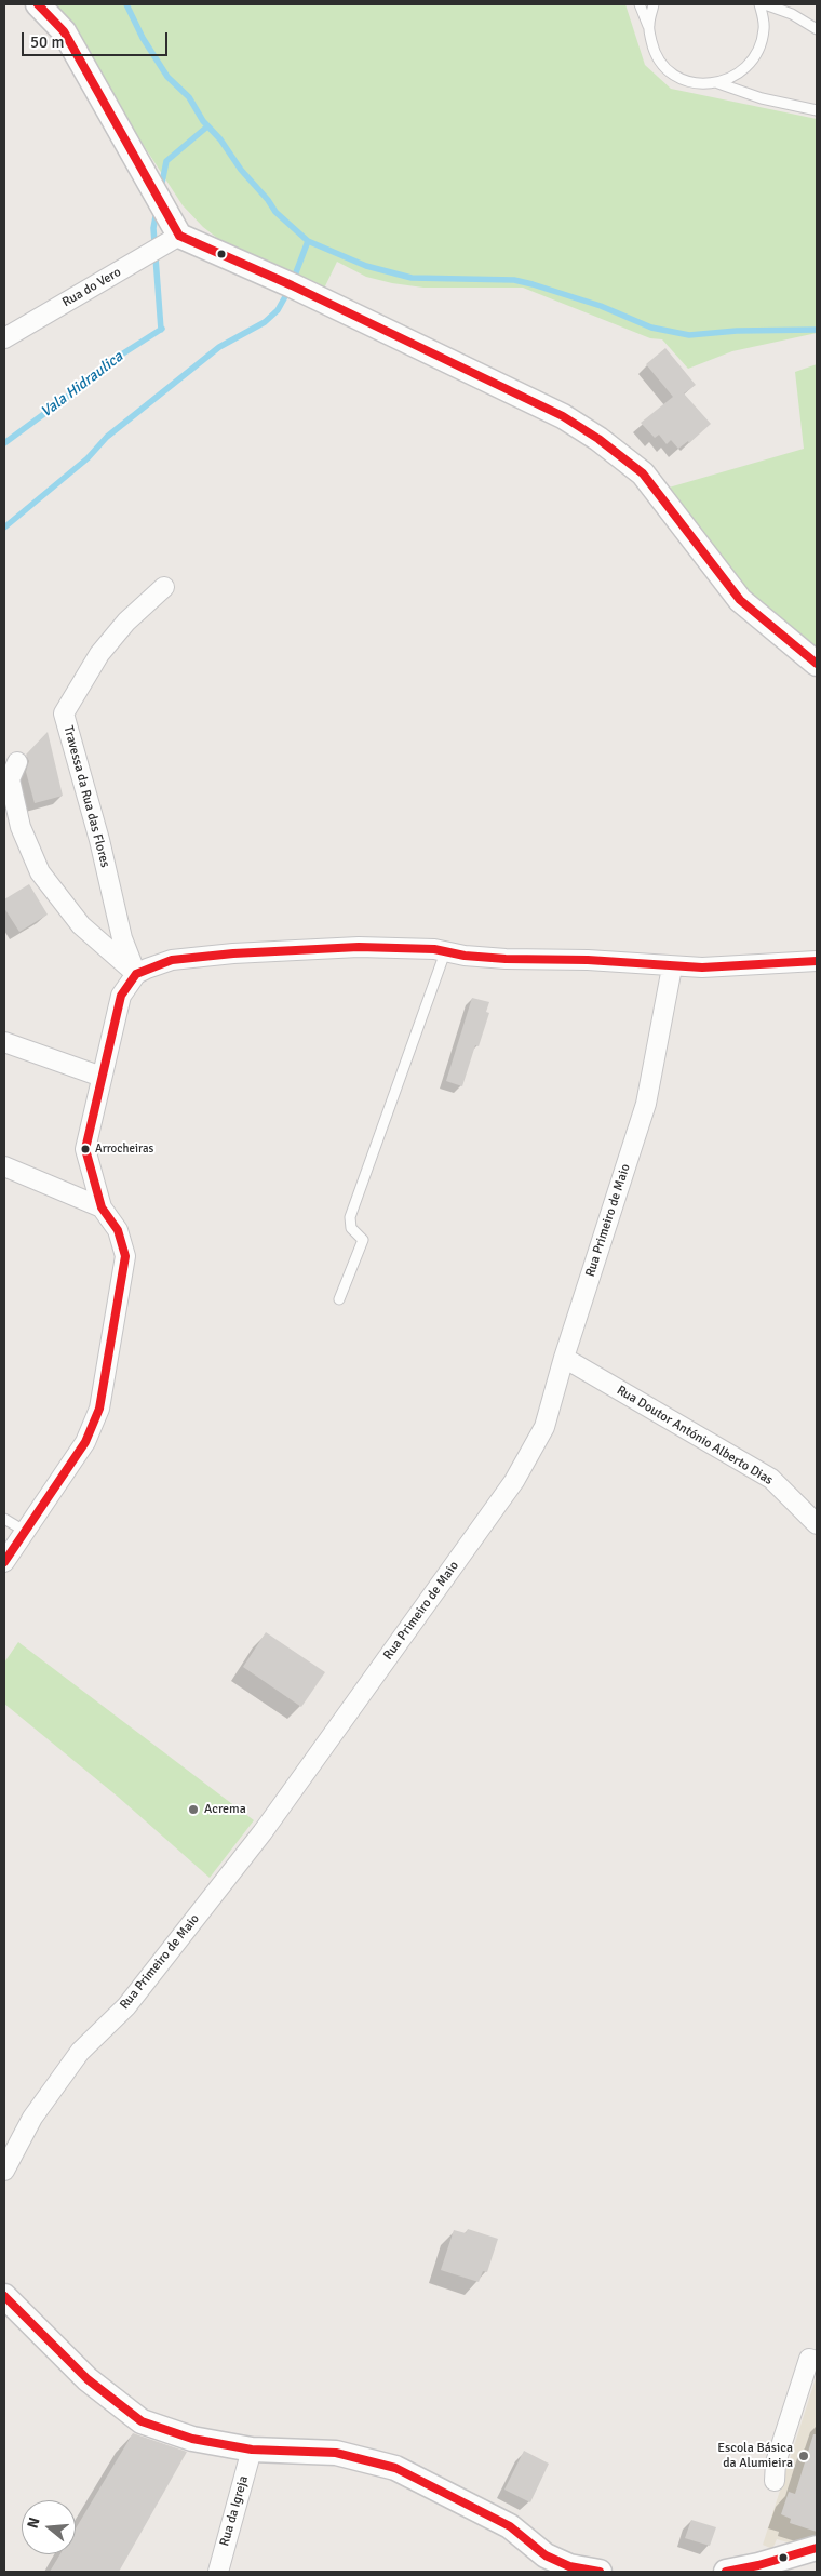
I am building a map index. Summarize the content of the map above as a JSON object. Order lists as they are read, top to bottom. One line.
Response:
{"streets":{"street":["Rua do Vero","Travessa da Rua das Flores","Rua Primeiro de Maio","Rua Doutor António Alberto Dias","Rua da Igreja"]},"crossings":[["Rua Primeiro de Maio","Rua Doutor António Alberto Dias"]],"water":["Vala Hidraulica"],"places":["Arrocheiras","Acrema","Escola Básica da Alumieira"],"scale_bar":"50 m","north":"left"}
